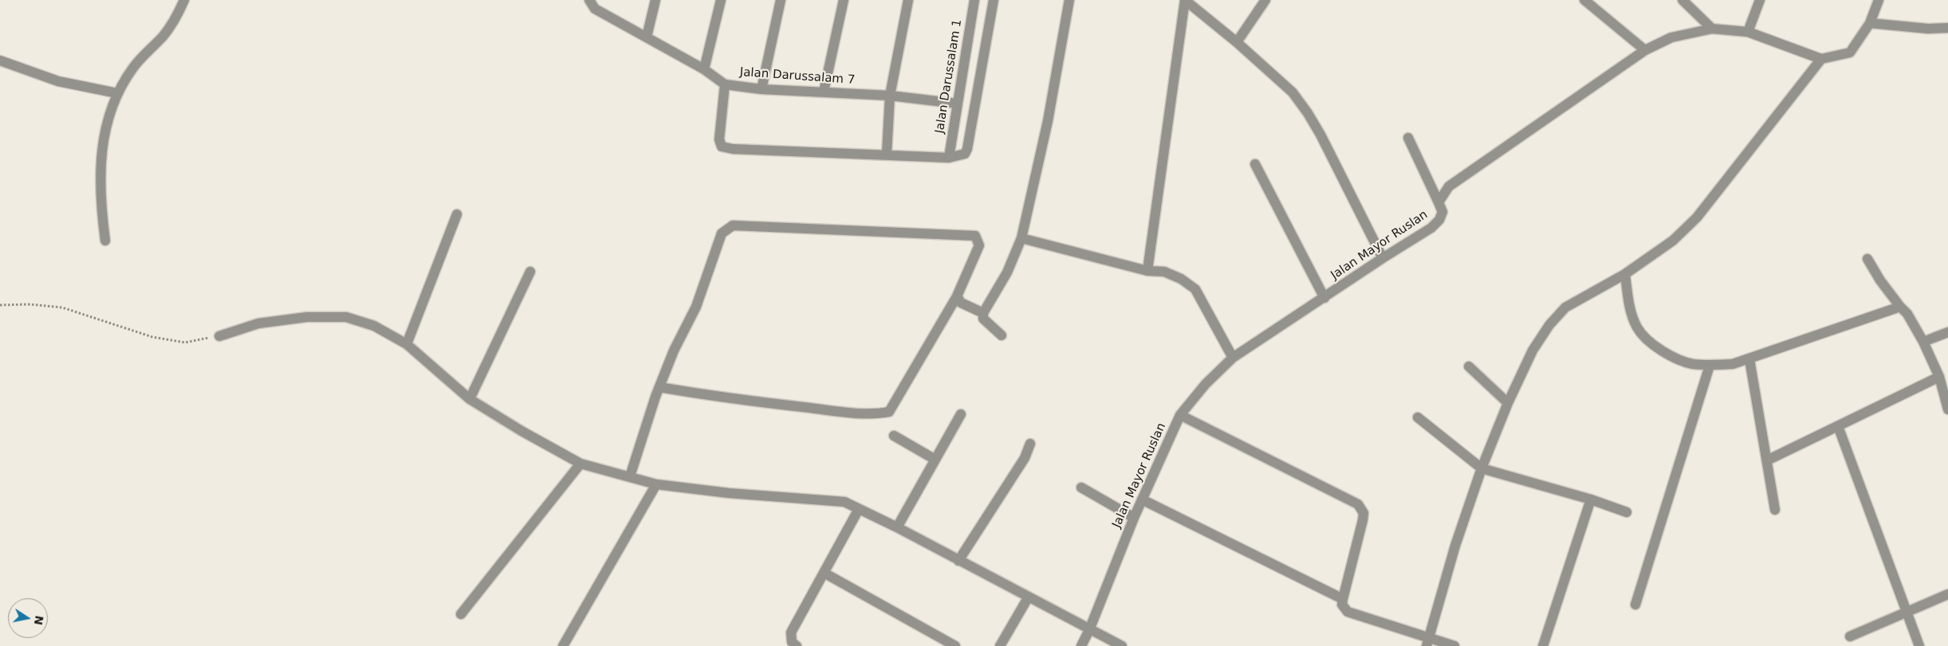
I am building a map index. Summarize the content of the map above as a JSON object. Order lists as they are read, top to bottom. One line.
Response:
{"streets":{"street":["Jalan Darussalam 7","Jalan Darussalam 1","Jalan Mayor Ruslan"]},"crossings":[["Jalan Darussalam 7","Jalan Darussalam 1"]],"north":"right"}
